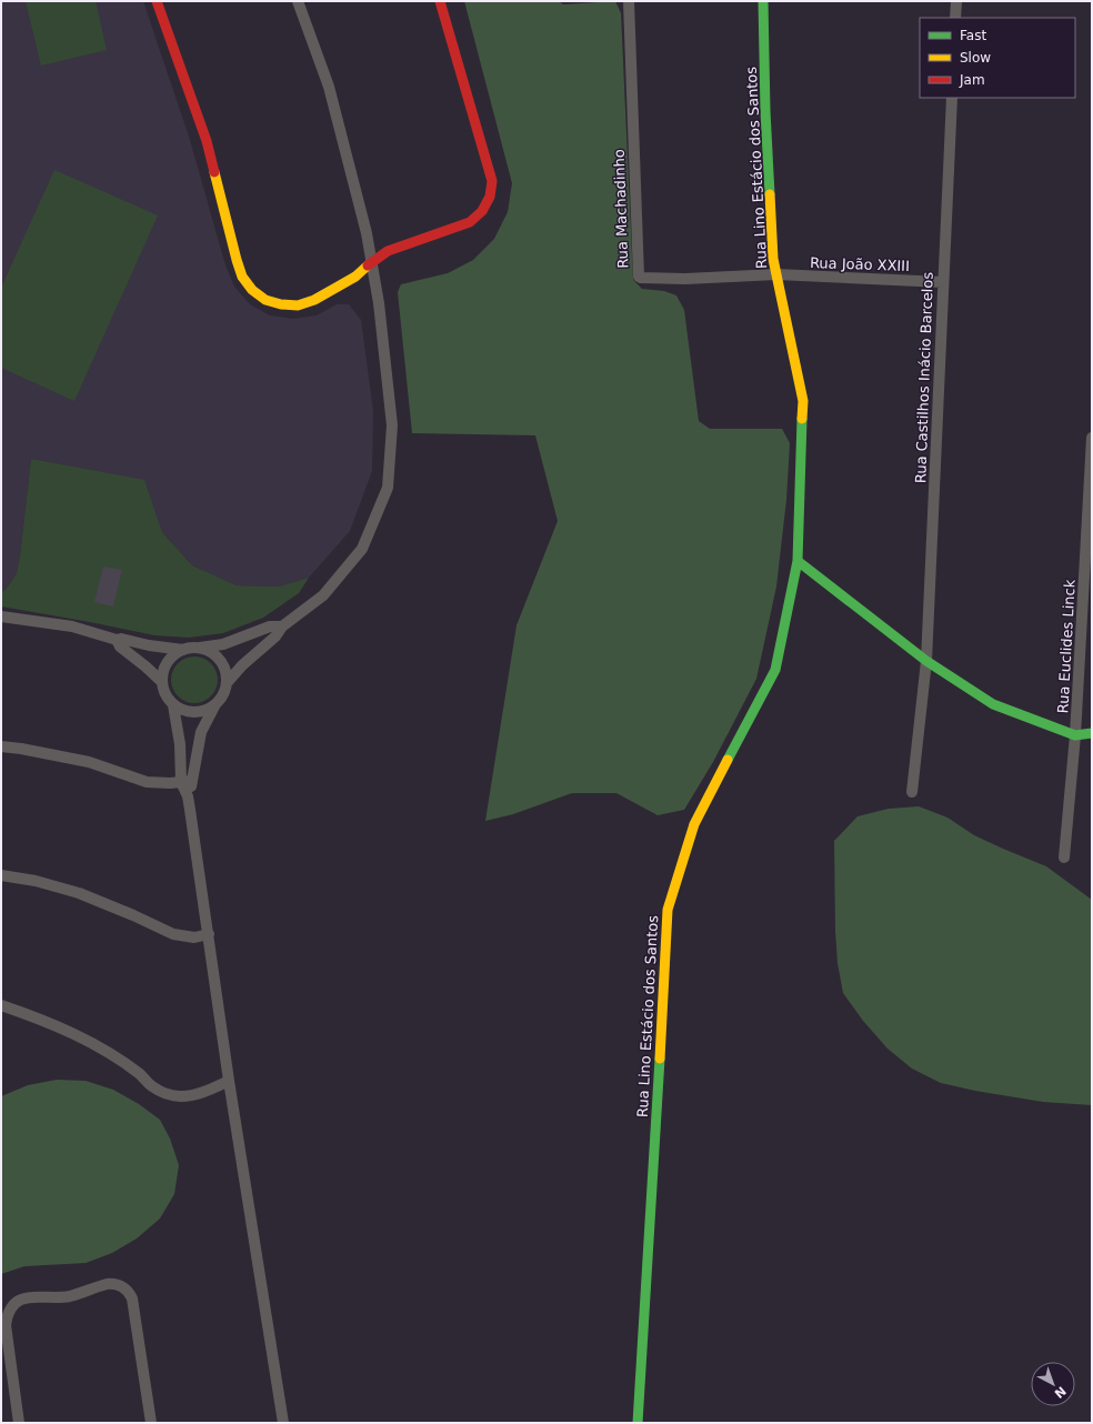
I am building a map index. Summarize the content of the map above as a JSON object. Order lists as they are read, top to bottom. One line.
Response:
{"streets":{"main road":["Rua Lino Estácio dos Santos"],"street":["Rua Machadinho","Rua João XXIII","Rua Castilhos Inácio Barcelos","Rua Euclides Linck"]},"crossings":[["Rua Lino Estácio dos Santos","Rua Machadinho"],["Rua Lino Estácio dos Santos","Rua João XXIII"],["Rua Machadinho","Rua João XXIII"],["Rua João XXIII","Rua Castilhos Inácio Barcelos"]],"legend":["Fast","Slow","Jam"],"north":"bottom right"}
